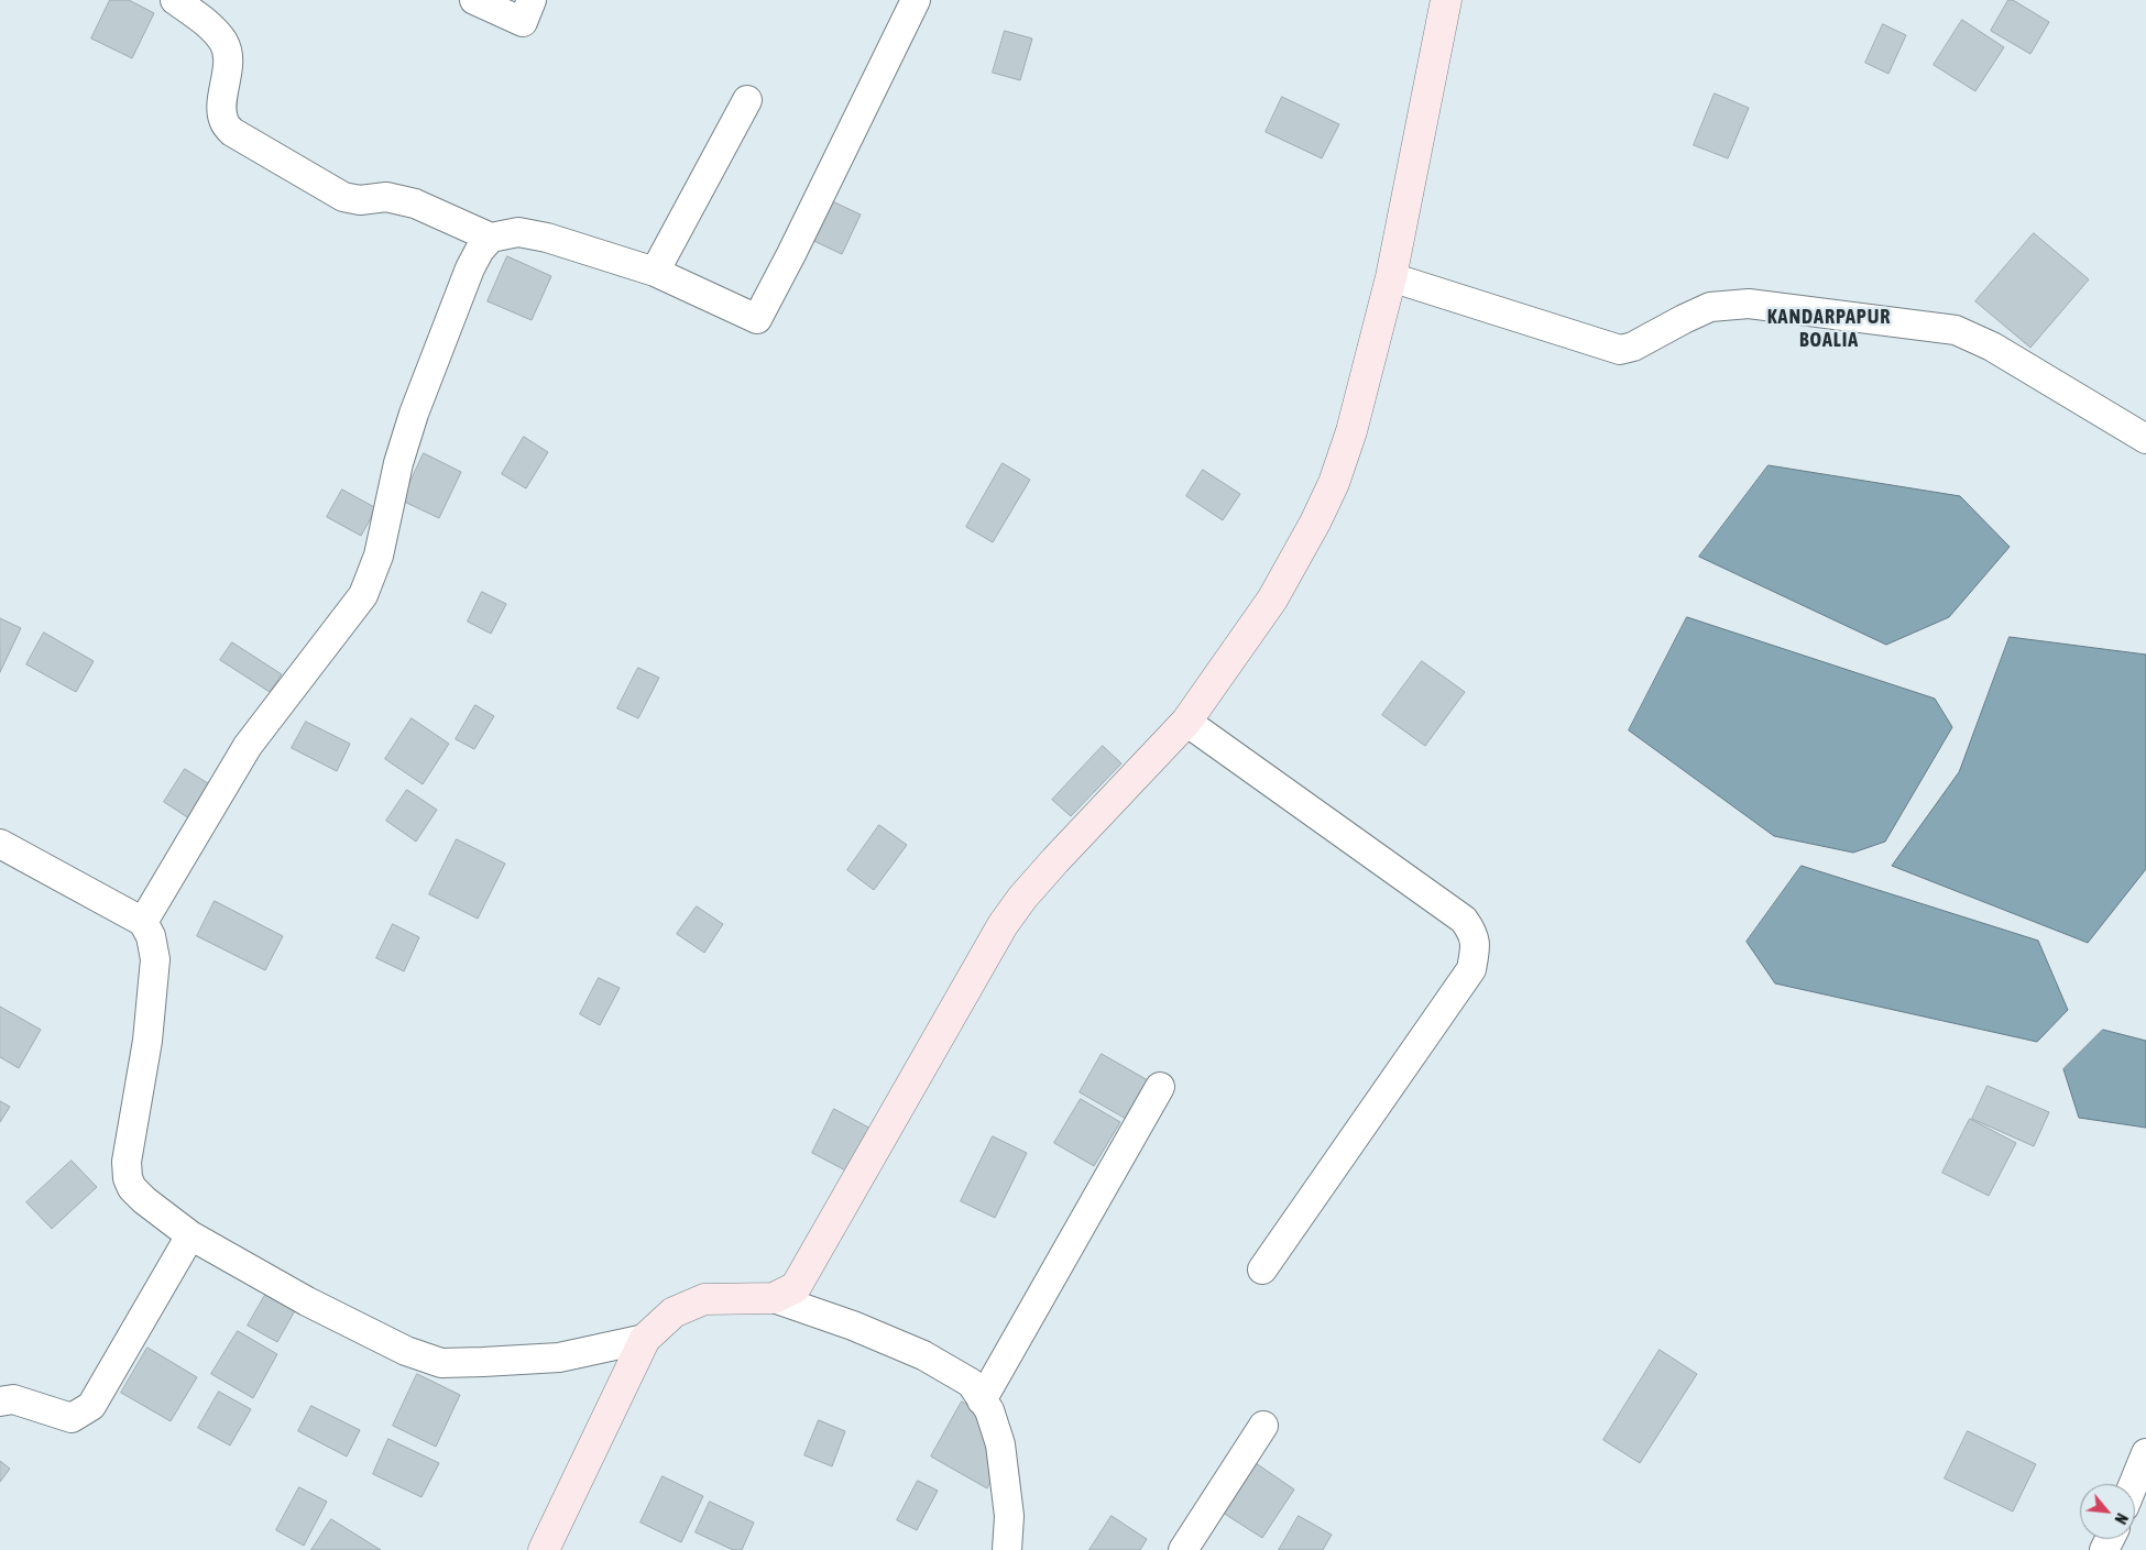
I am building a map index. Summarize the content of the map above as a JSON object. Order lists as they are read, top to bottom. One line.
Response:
{"districts":["KANDARPAPUR BOALIA"],"north":"bottom right"}
